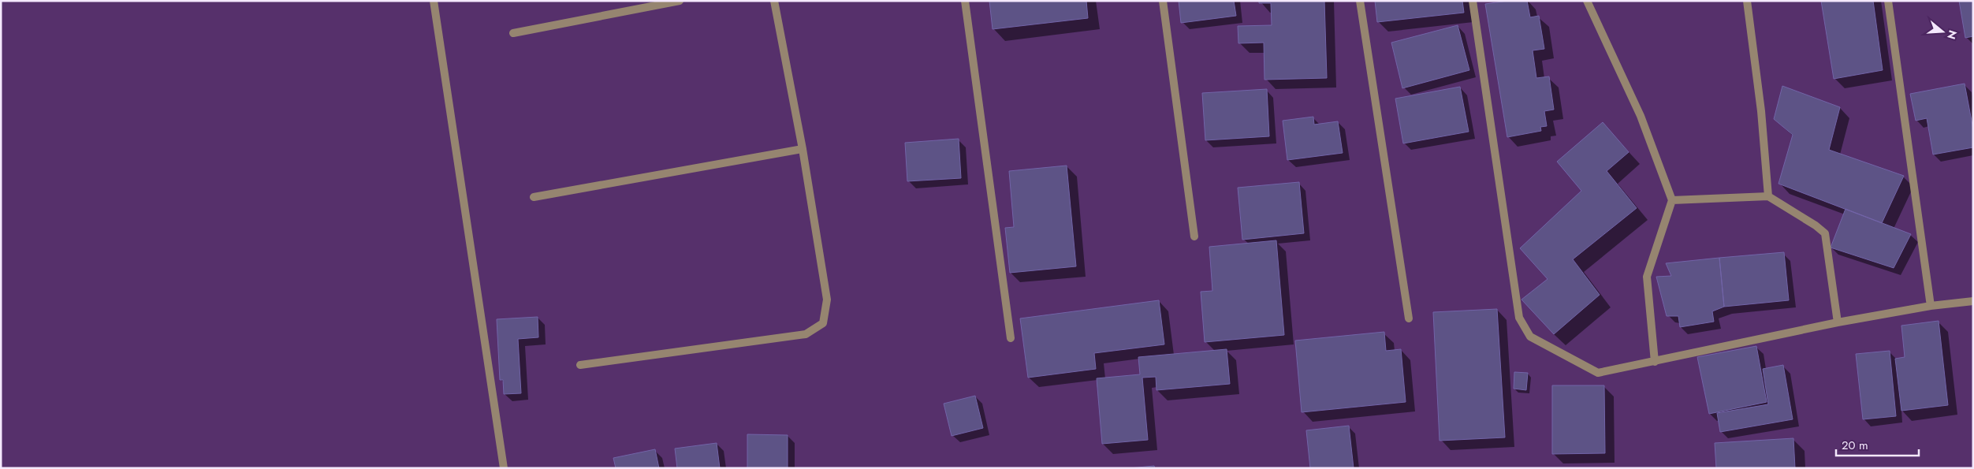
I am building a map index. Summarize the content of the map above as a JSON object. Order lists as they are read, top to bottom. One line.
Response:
{"scale_bar":"20 m","north":"right"}
